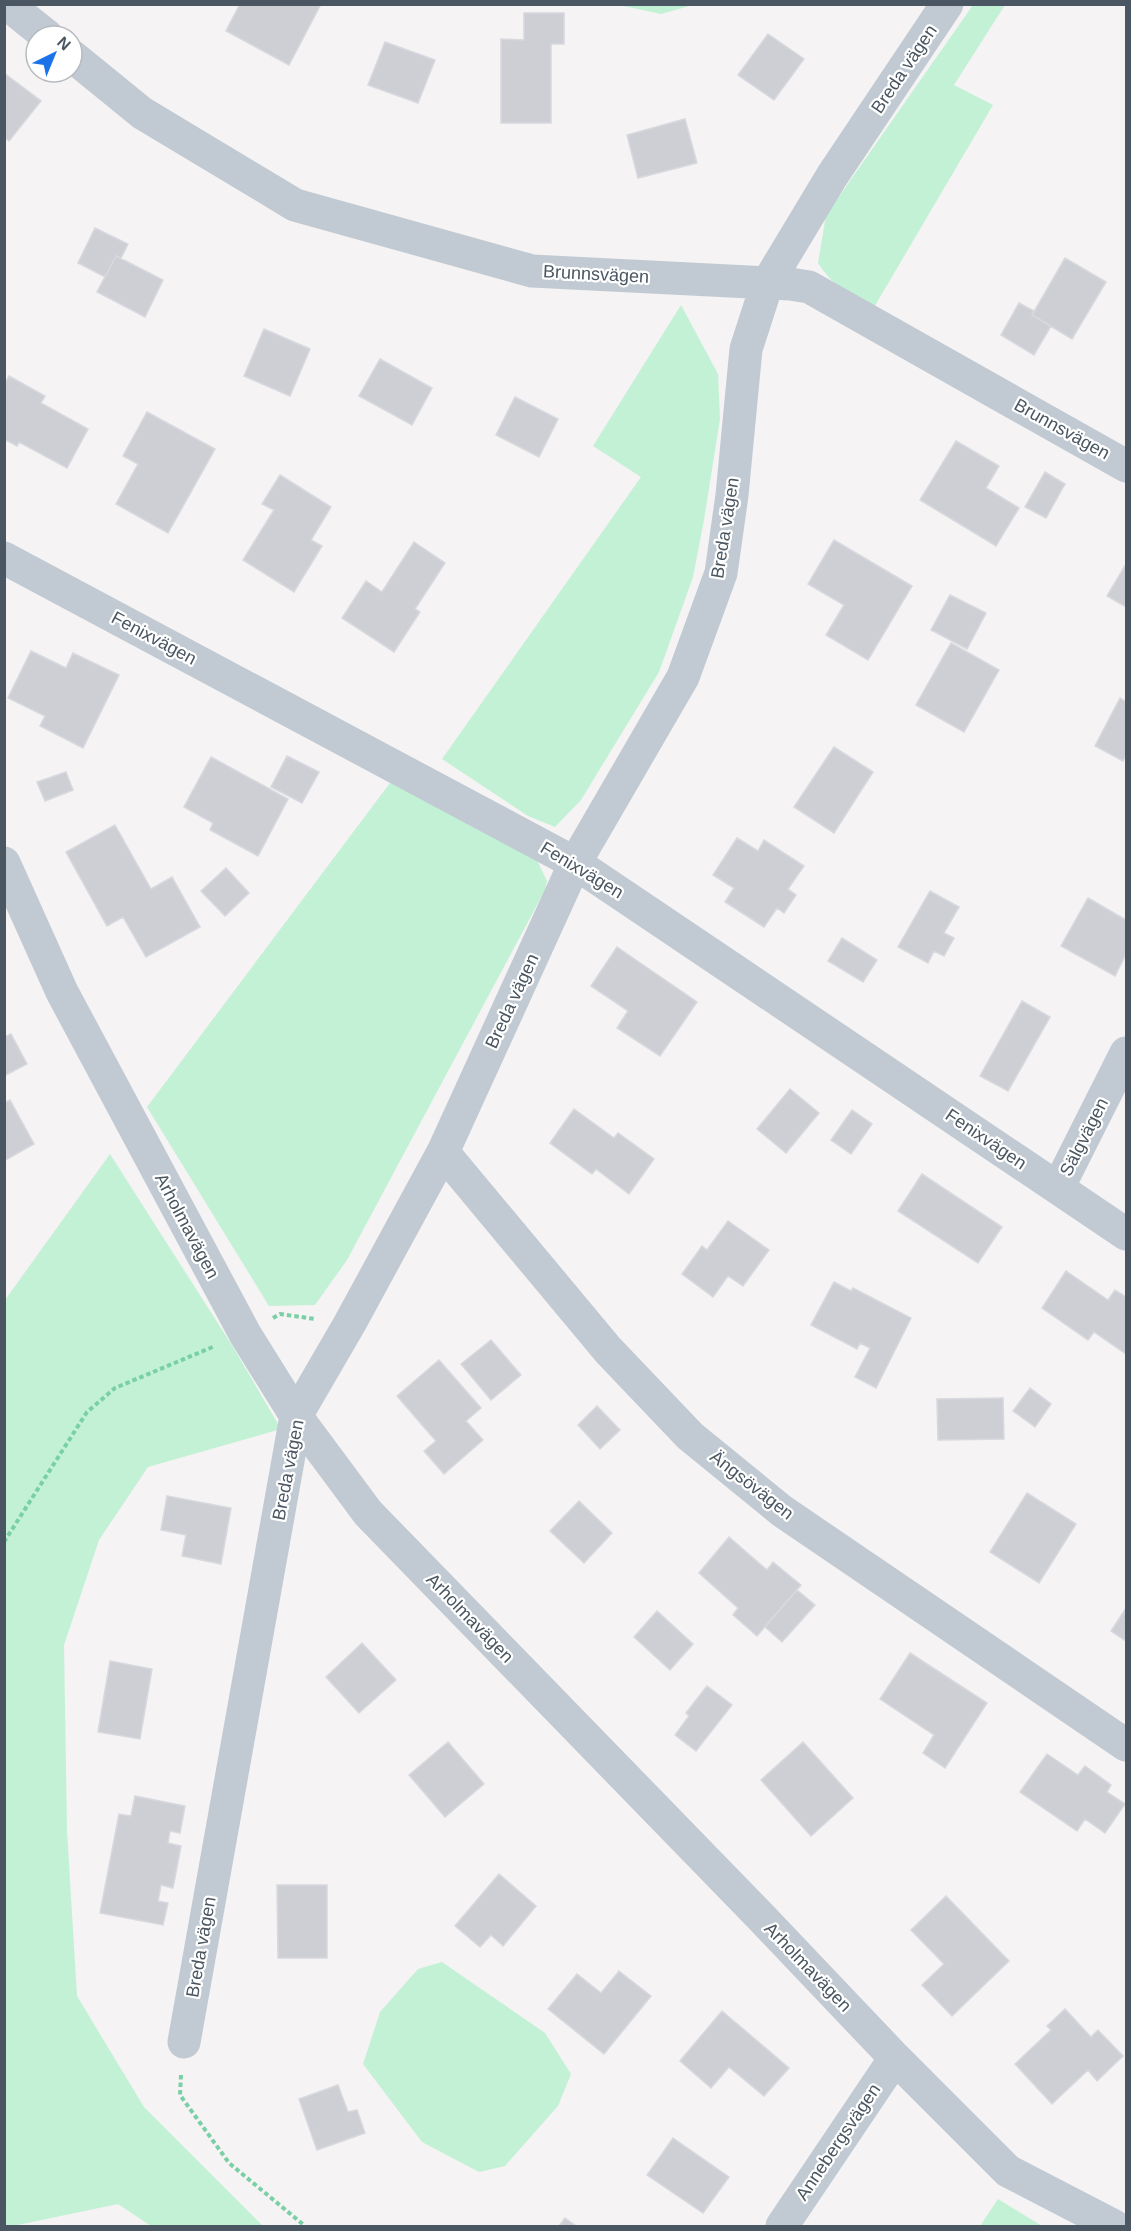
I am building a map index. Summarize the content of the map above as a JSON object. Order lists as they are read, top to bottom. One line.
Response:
{"streets":{"street":["Breda vägen","Brunnsvägen","Fenixvägen","Sälgvägen","Arholmavägen","Ängsövägen","Annebergsvägen"]},"crossings":[["Breda vägen","Brunnsvägen"],["Breda vägen","Fenixvägen"],["Breda vägen","Arholmavägen"],["Breda vägen","Ängsövägen"],["Fenixvägen","Sälgvägen"],["Arholmavägen","Annebergsvägen"]],"north":"top right"}
